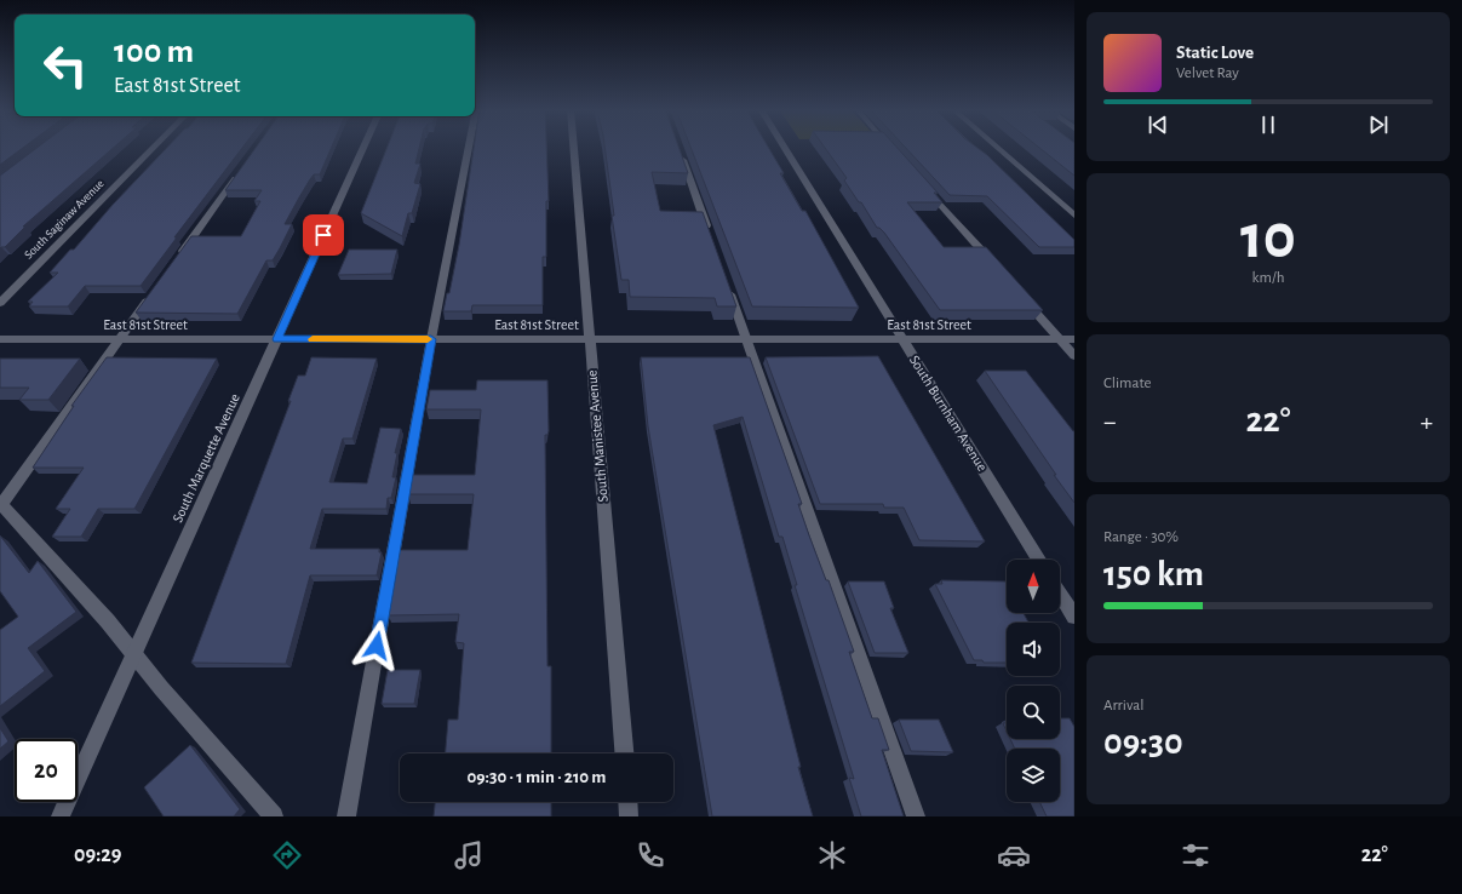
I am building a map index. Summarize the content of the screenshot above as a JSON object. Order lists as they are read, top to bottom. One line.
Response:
{"streets":{"street":["South Saginaw Avenue","East 81st Street","South Burnham Avenue","South Manistee Avenue","South Marquette Avenue"]},"crossings":[["East 81st Street","South Burnham Avenue"],["East 81st Street","South Manistee Avenue"],["East 81st Street","South Marquette Avenue"]],"north":"top","page":{"turn":["100 m","East 81st Street"],"song":["Static Love","Velvet Ray"],"tile":[["10","km/h"],"Climate",["Range · 30%","150 km"],["Arrival","09:30"]],"heat":["−","22°","+"],"limit":"20","trip":"09:30 · 1 min · 210 m","tabs":["09:29","22°"]}}
